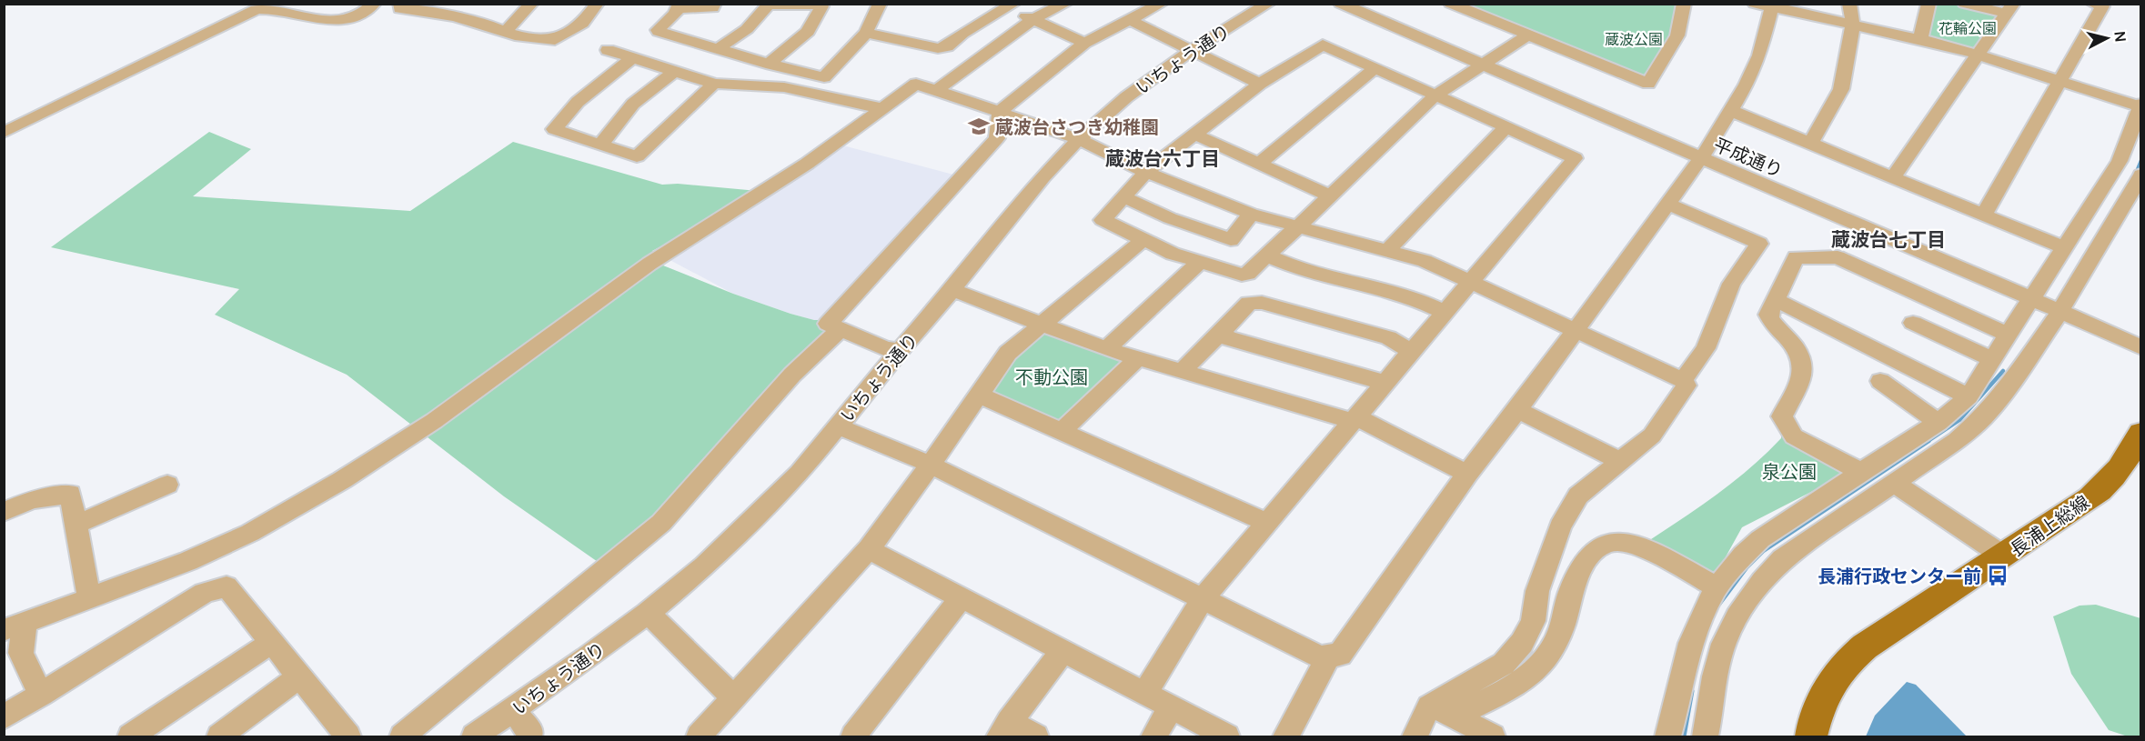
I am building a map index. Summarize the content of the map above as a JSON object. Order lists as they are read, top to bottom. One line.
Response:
{"streets":{"main road":["長浦上総線"],"street":["いちょう通り","平成通り"]},"districts":["蔵波台六丁目","蔵波台七丁目"],"parks":["花輪公園","蔵波公園","不動公園","泉公園"],"places":{"school or university":["蔵波台さつき幼稚園"],"bus stop":["長浦行政センター前"]},"north":"right"}
